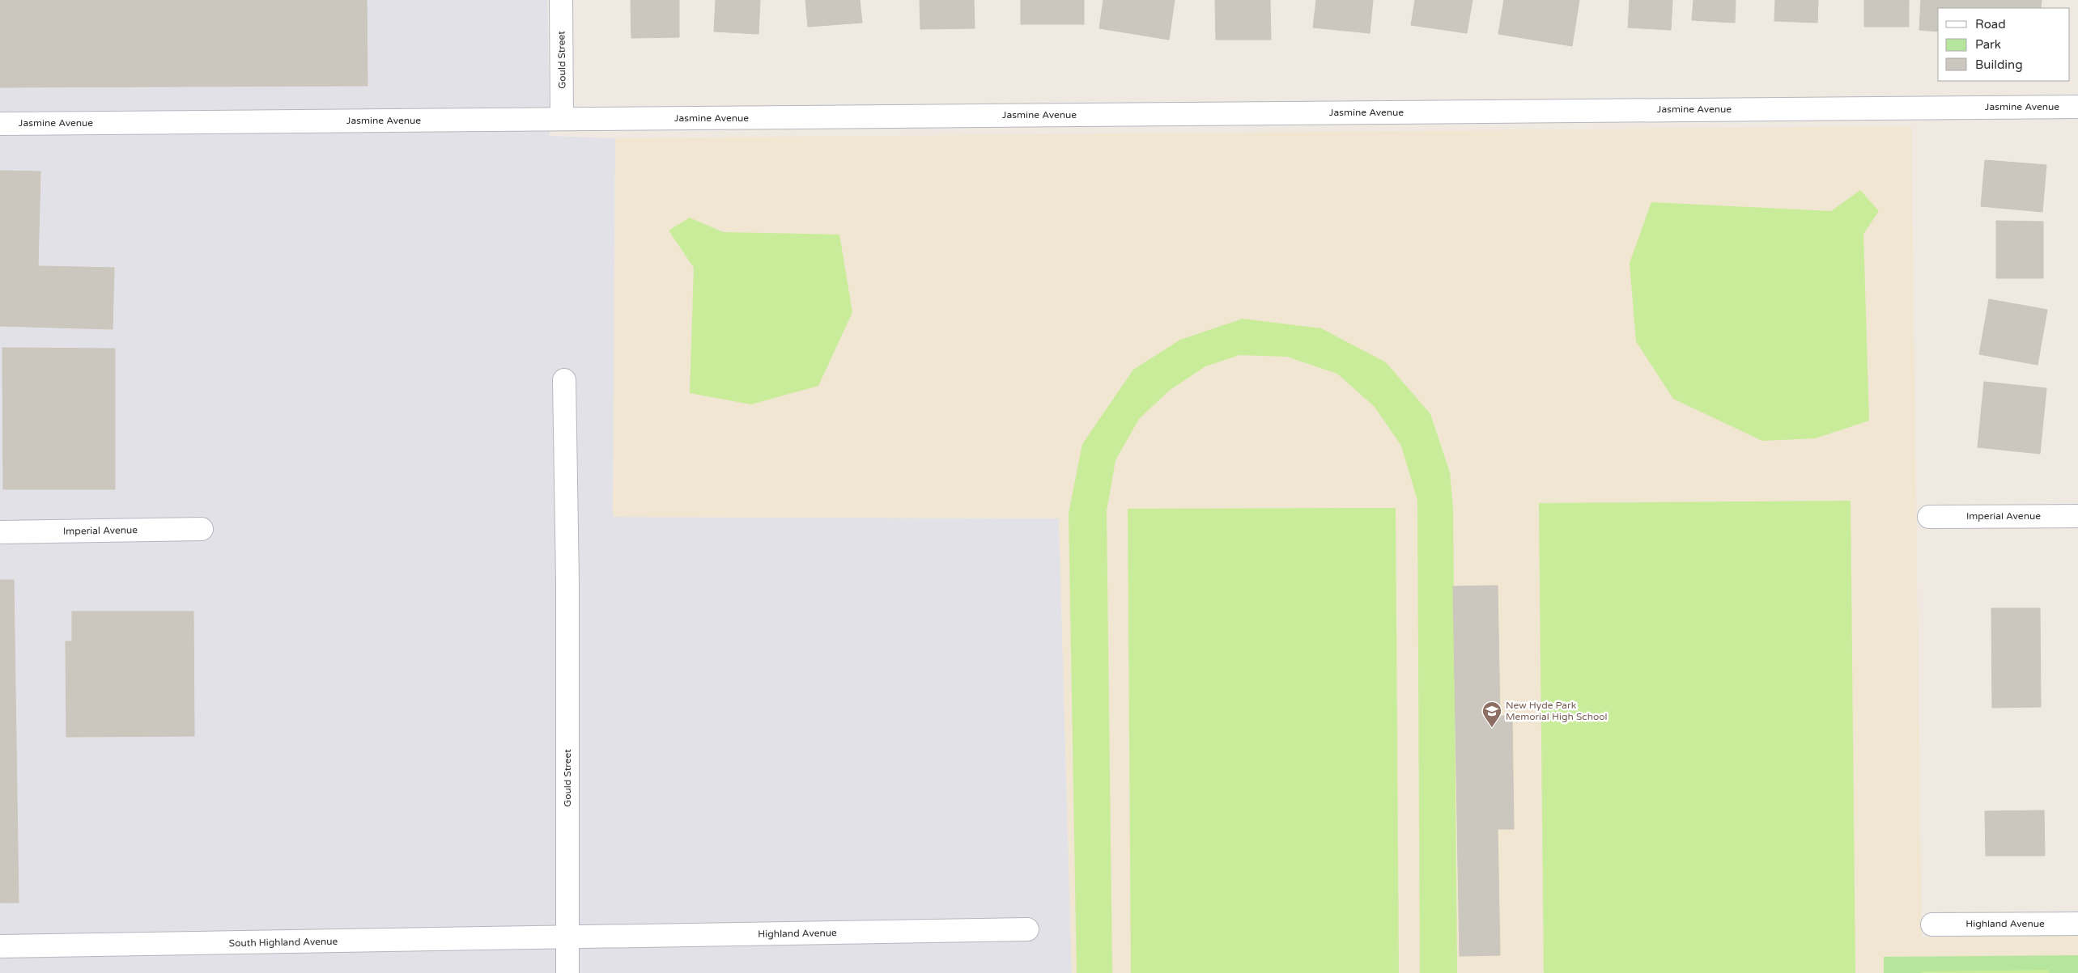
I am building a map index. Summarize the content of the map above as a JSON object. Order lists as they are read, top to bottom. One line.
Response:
{"streets":{"street":["Gould Street","Jasmine Avenue","Imperial Avenue","Highland Avenue","South Highland Avenue"]},"crossings":[["Gould Street","Jasmine Avenue"],["Gould Street","Highland Avenue"],["Gould Street","South Highland Avenue"],["Highland Avenue","South Highland Avenue"]],"places":{"school or university":["New Hyde Park Memorial High School"]},"legend":["Road","Park","Building"]}
